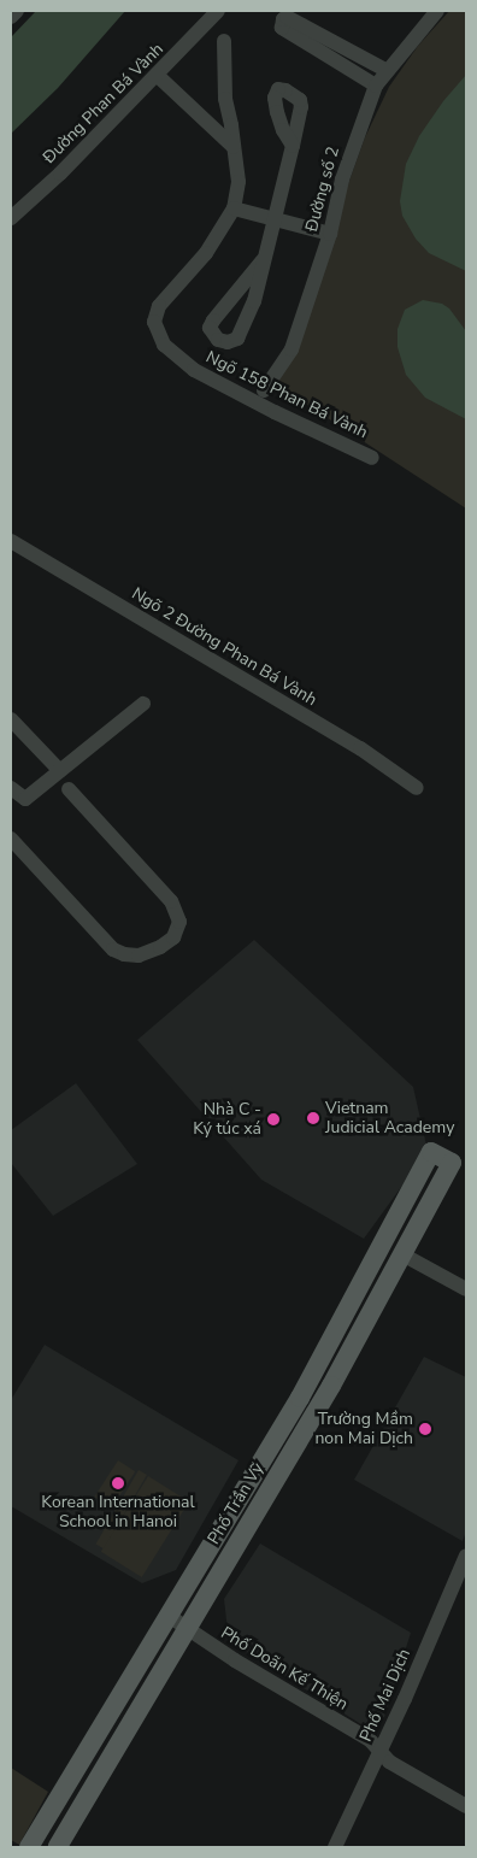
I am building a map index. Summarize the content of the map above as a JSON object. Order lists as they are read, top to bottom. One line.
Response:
{"streets":{"main road":["Phố Trần Vỹ"],"street":["Đường Phan Bá Vành","Đường số 2","Ngõ 158 Phan Bá Vành","Ngõ 2 Đường Phan Bá Vành","Phố Doãn Kế Thiện","Phố Mai Dịch"]},"crossings":[["Phố Trần Vỹ","Phố Doãn Kế Thiện"],["Phố Doãn Kế Thiện","Phố Mai Dịch"]],"places":["Vietnam Judicial Academy","Nhà C - Ký túc xá","Trường Mầm non Mai Dịch","Korean International School in Hanoi"]}
